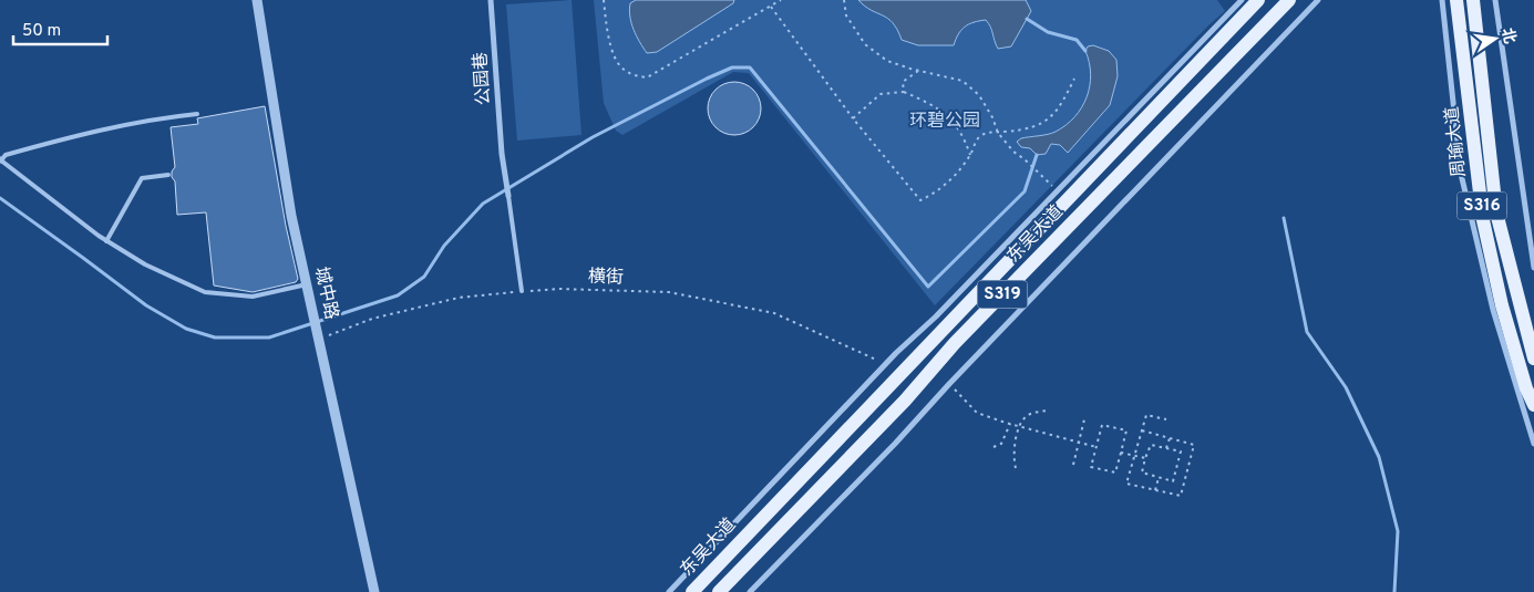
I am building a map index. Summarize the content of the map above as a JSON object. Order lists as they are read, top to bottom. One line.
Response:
{"streets":{"main road":["周瑜大道","S316","东吴大道","S319"],"street":["公园巷","城中路"],"path":["横街"]},"crossings":[["横街","城中路"]],"parks":["环碧公园"],"scale_bar":"50 m","north":"right"}
